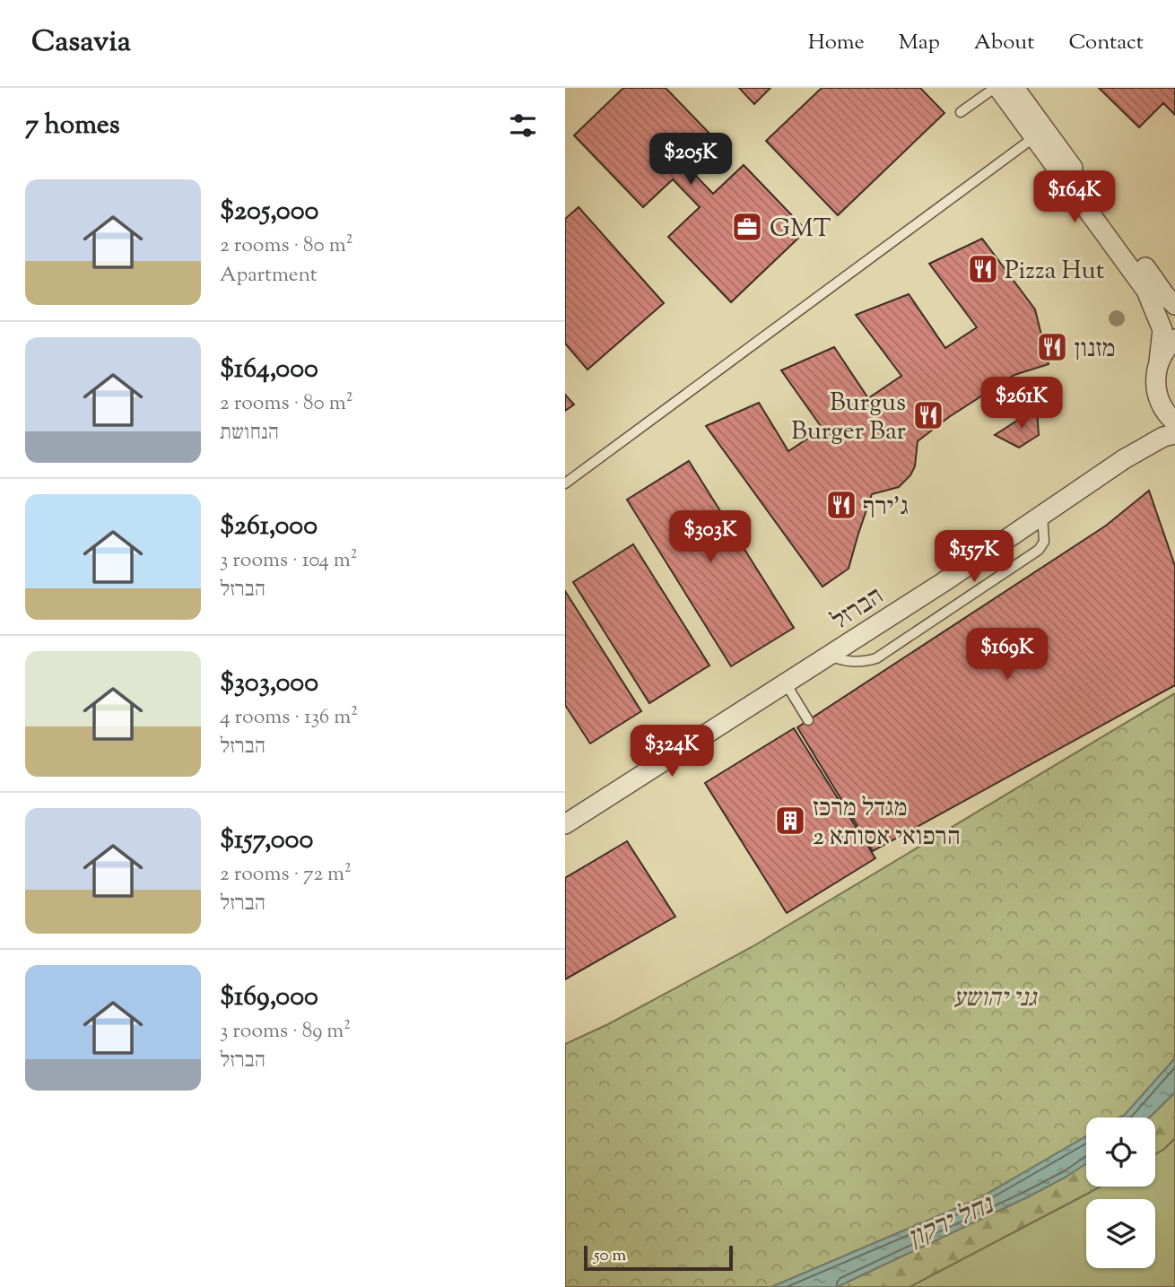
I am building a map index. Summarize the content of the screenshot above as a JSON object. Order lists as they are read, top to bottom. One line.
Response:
{"streets":{"street":["הברזל"]},"water":["נחל ירקון"],"parks":["גני יהושע"],"places":{"office":["GMT"],"restaurant":["Pizza Hut","מזנון","Burgus Burger Bar","ג'ירף"],"building":["מגדל מרכז הרפואי אסותא 2"]},"scale_bar":"50 m","page":{"header":"Casavia","nav":["Home","Map","About","Contact"],"heading":"7 homes","price":["$205K","$164K","$261K","$303K","$157K","$169K","$324K"],"list":[{"name":"$205,000","note":"2 rooms · 80 m² · Apartment"},{"name":"$164,000","note":"2 rooms · 80 m² · הנחושת"},{"name":"$261,000","note":"3 rooms · 104 m² · הברזל"},{"name":"$303,000","note":"4 rooms · 136 m² · הברזל"},{"name":"$157,000","note":"2 rooms · 72 m² · הברזל"},{"name":"$169,000","note":"3 rooms · 89 m² · הברזל"}],"scale":"50 m"}}
